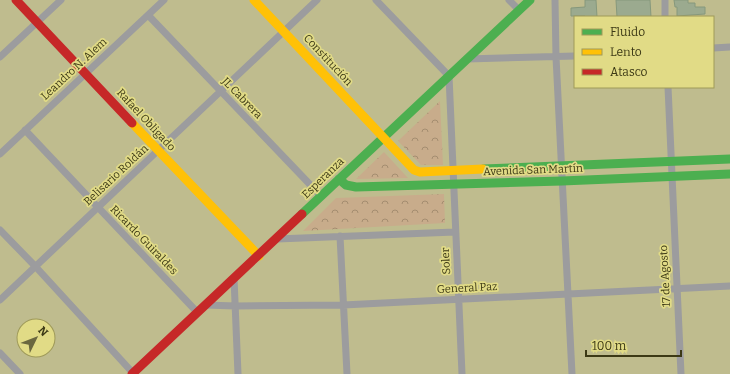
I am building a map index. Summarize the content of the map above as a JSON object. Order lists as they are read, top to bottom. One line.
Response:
{"streets":{"main road":["Constitución","Rafael Obligado","Avenida San Martín","Esperanza"],"street":["Leandro N. Alem","JL Cabrera","Belisario Roldán","Ricardo Guiraldes","Soler","17 de Agosto","General Paz"]},"crossings":[["Constitución","Avenida San Martín"],["Constitución","Belisario Roldán"],["Constitución","Esperanza"],["Leandro N. Alem","JL Cabrera"],["Leandro N. Alem","Rafael Obligado"],["Leandro N. Alem","Ricardo Guiraldes"],["JL Cabrera","Belisario Roldán"],["JL Cabrera","Esperanza"],["Rafael Obligado","Belisario Roldán"],["Rafael Obligado","Esperanza"],["Avenida San Martín","Esperanza"],["Avenida San Martín","Soler"],["Avenida San Martín","17 de Agosto"],["Belisario Roldán","Ricardo Guiraldes"],["Esperanza","Ricardo Guiraldes"],["Esperanza","Soler"],["Esperanza","General Paz"],["Soler","General Paz"],["17 de Agosto","General Paz"]],"legend":["Fluido","Lento","Atasco"],"scale_bar":"100 m","north":"top right"}
